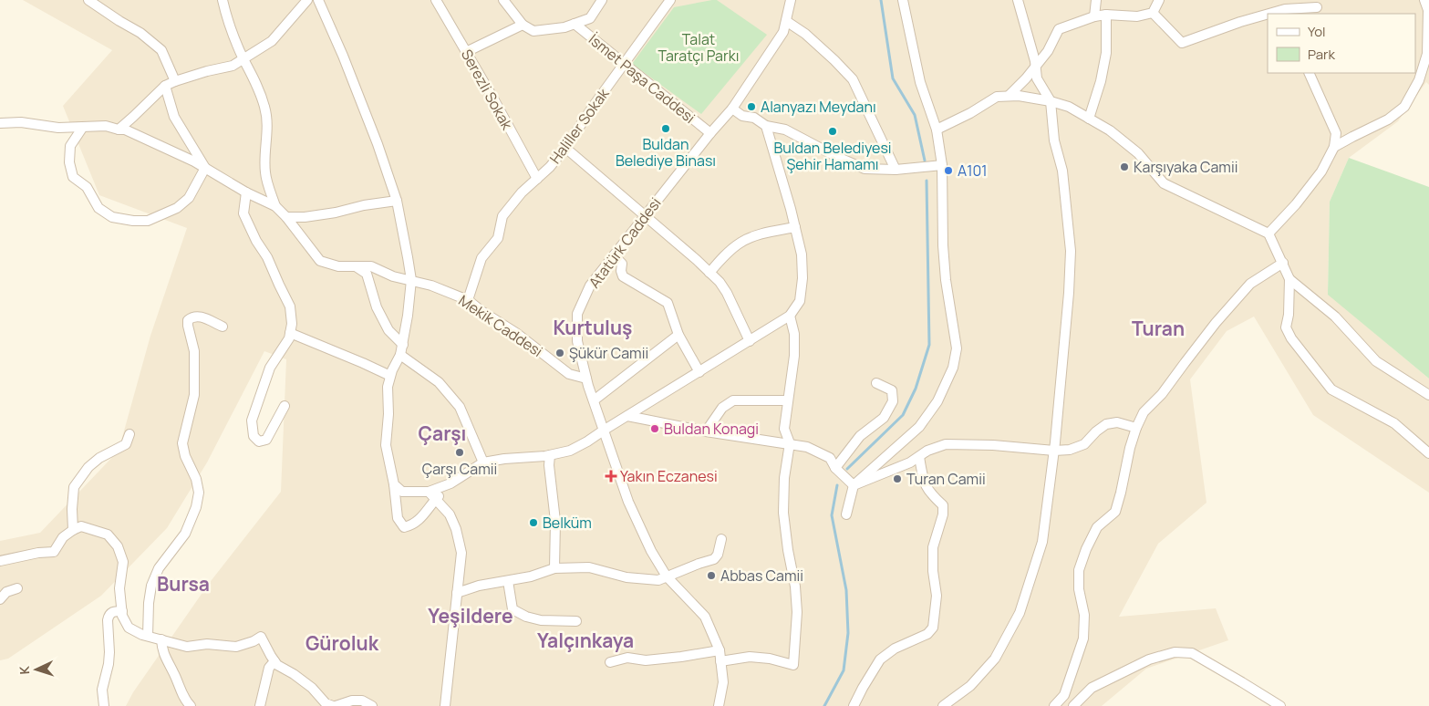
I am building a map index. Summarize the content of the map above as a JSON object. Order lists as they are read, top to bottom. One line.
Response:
{"streets":{"street":["İsmet Paşa Caddesi","Serezli Sokak","Haliller Sokak","Atatürk Caddesi","Mekik Caddesi"]},"crossings":[["İsmet Paşa Caddesi","Haliller Sokak"],["İsmet Paşa Caddesi","Atatürk Caddesi"],["Serezli Sokak","Haliller Sokak"],["Haliller Sokak","Mekik Caddesi"],["Atatürk Caddesi","Mekik Caddesi"]],"districts":["Kurtuluş","Turan","Çarşı","Bursa","Yeşildere","Yalçınkaya","Güroluk"],"parks":["Talat Taratçı Parkı"],"places":{"other":["Alanyazı Meydanı","Buldan Belediye Binası","Buldan Belediyesi Şehir Hamamı","Karşıyaka Camii","A101","Şükür Camii","Buldan Konagi","Çarşı Camii","Turan Camii","Belküm","Abbas Camii"],"health":["Yakın Eczanesi"]},"legend":["Yol","Park"],"north":"left"}
